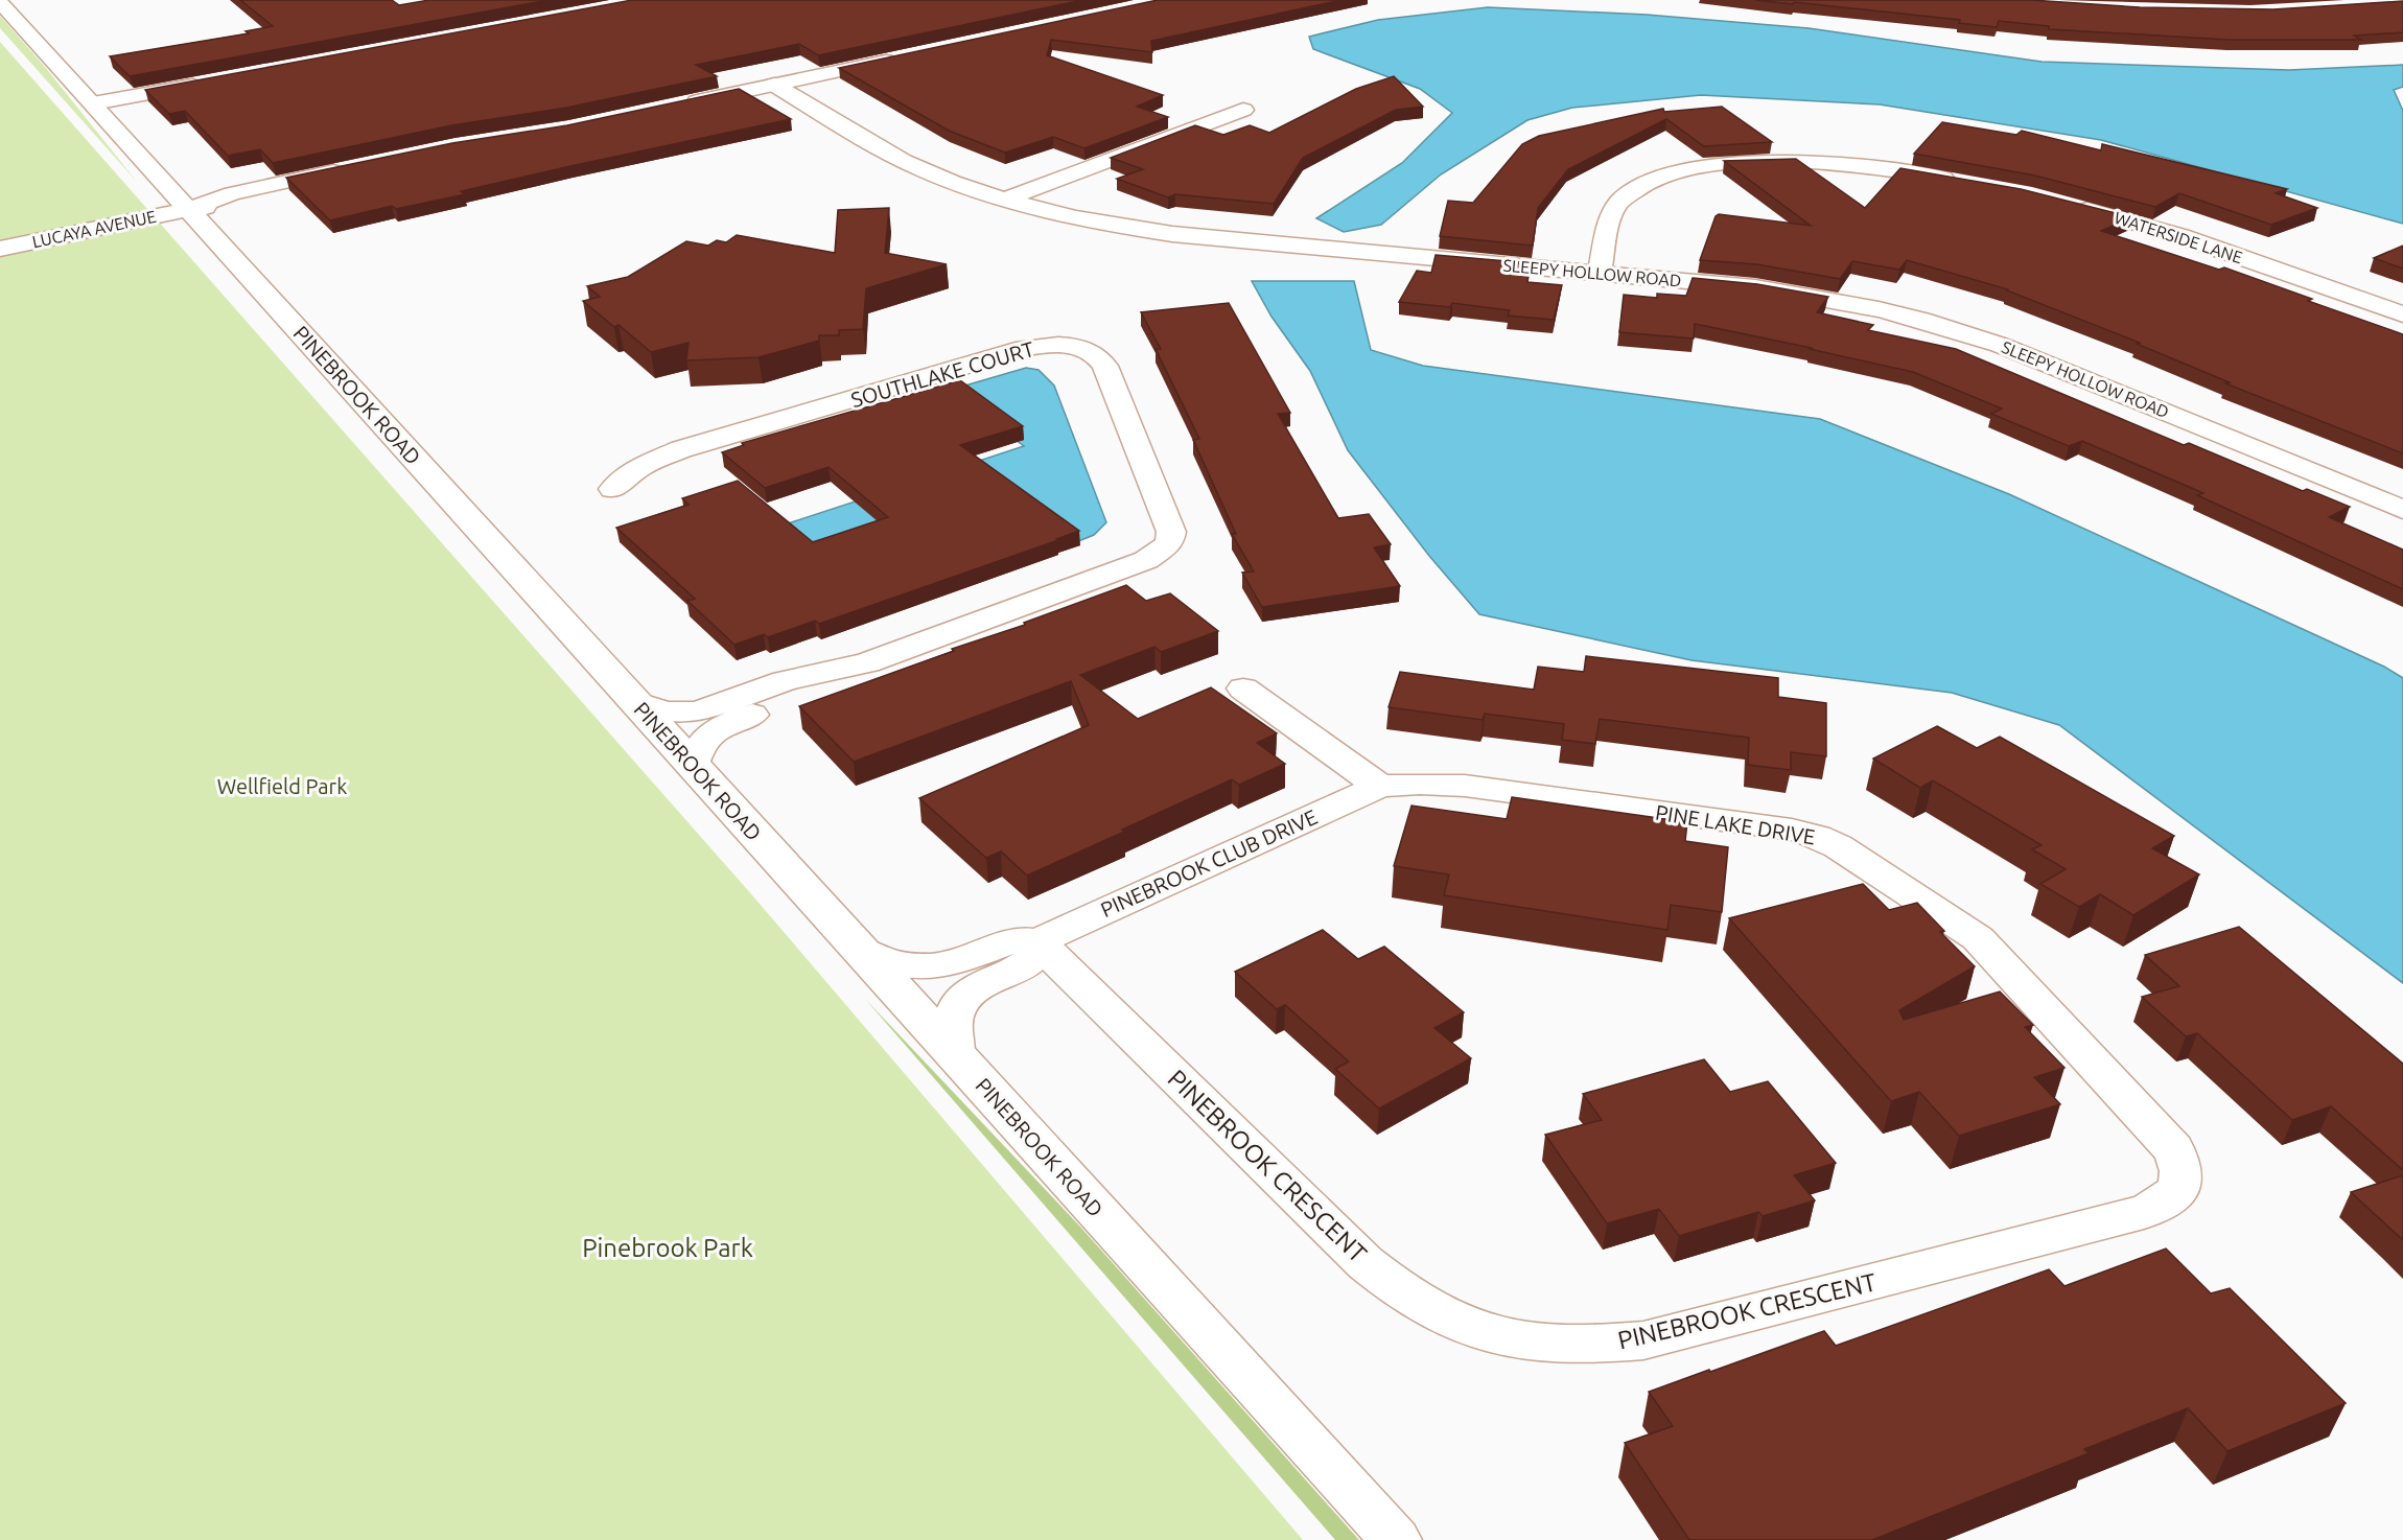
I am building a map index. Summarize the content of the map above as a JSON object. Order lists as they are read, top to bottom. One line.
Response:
{"streets":{"street":["LUCAYA AVENUE","WATERSIDE LANE","SLEEPY HOLLOW ROAD","SOUTHLAKE COURT","PINEBROOK ROAD","PINE LAKE DRIVE","PINEBROOK CLUB DRIVE","PINEBROOK CRESCENT"]},"crossings":[["LUCAYA AVENUE","PINEBROOK ROAD"],["SOUTHLAKE COURT","PINEBROOK ROAD"],["PINEBROOK ROAD","PINEBROOK CLUB DRIVE"],["PINE LAKE DRIVE","PINEBROOK CLUB DRIVE"],["PINE LAKE DRIVE","PINEBROOK CRESCENT"],["PINEBROOK CLUB DRIVE","PINEBROOK CRESCENT"]],"parks":["Wellfield Park","Pinebrook Park"]}
